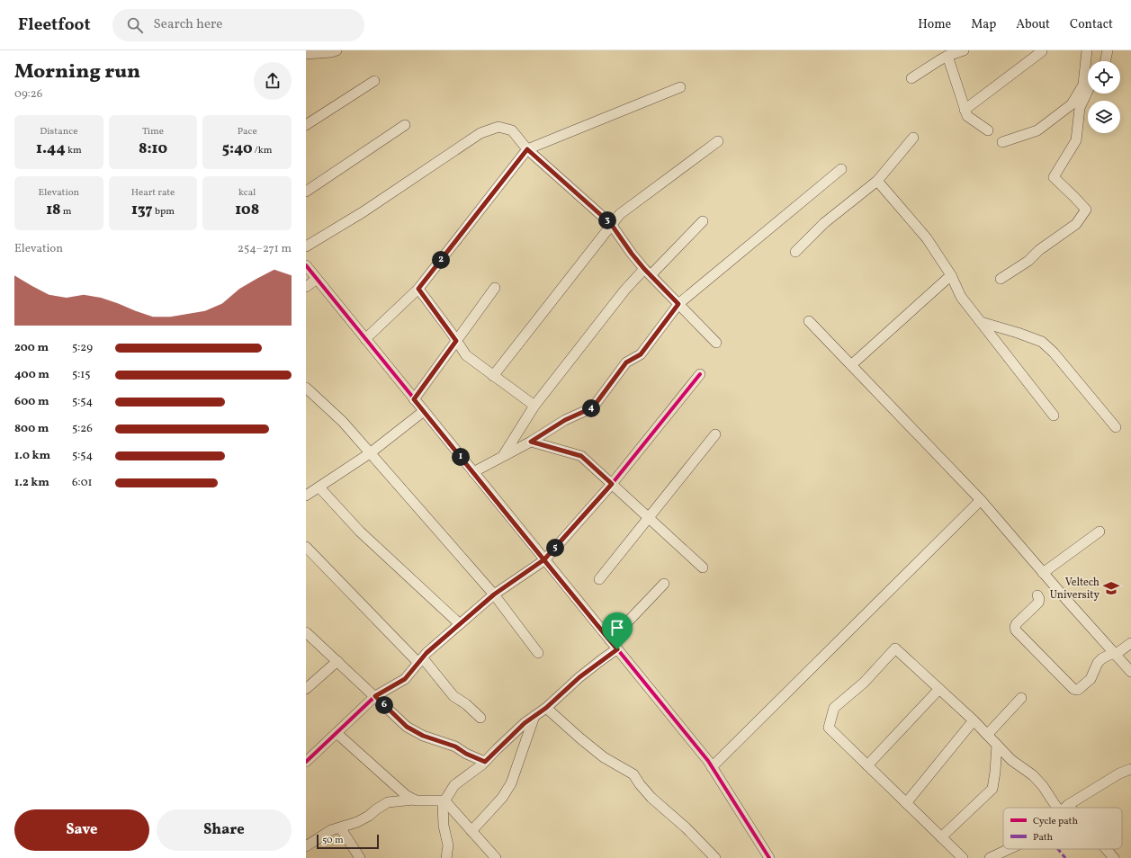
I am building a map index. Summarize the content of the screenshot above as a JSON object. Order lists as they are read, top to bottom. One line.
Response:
{"places":{"school or university":["Veltech University"]},"legend":["Cycle path","Path"],"scale_bar":"50 m","page":{"header":"Fleetfoot","search":"Search here","nav":["Home","Map","About","Contact"],"heading":["Morning run","09:26"],"stats":[["Distance","1.44 km"],["Time","8:10"],["Pace","5:40 /km"],["Elevation","18 m"],["Heart rate","137 bpm"],["kcal","108"]],"pins":["3","2","4","1","5","6"],"chart":["Elevation","254–271 m"],"list":[{"name":"200 m","note":"5:29"},{"name":"400 m","note":"5:15"},{"name":"600 m","note":"5:54"},{"name":"800 m","note":"5:26"},{"name":"1.0 km","note":"5:54"},{"name":"1.2 km","note":"6:01"}],"buttons":["Save","Share"],"scale":"50 m"}}
